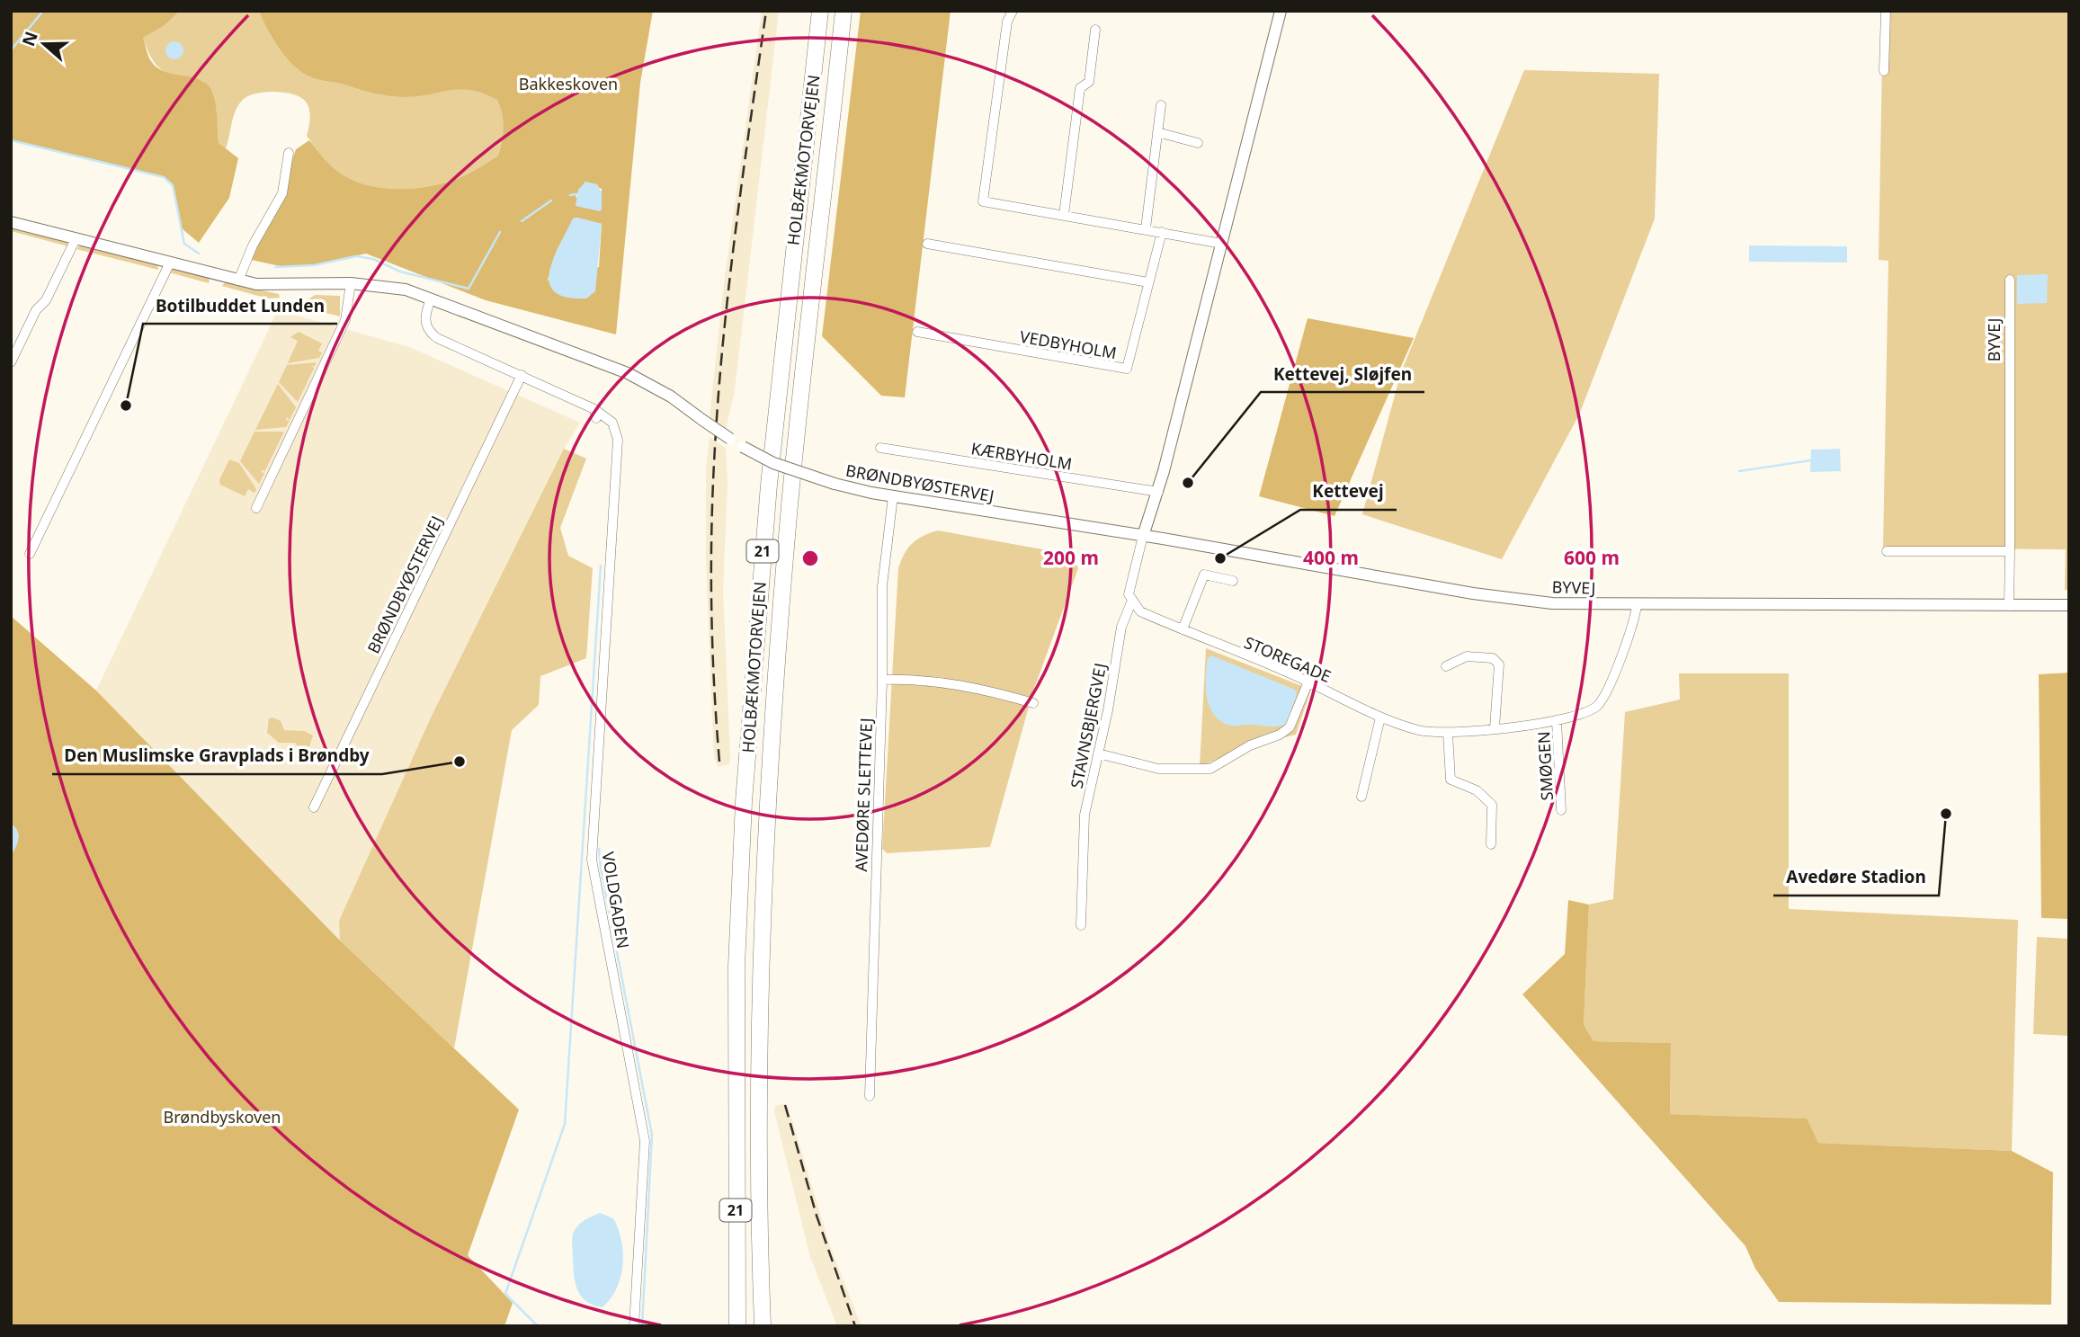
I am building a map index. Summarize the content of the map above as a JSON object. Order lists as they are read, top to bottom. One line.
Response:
{"streets":{"highway":["HOLBÆKMOTORVEJEN","21"],"street":["BYVEJ","VEDBYHOLM","KÆRBYHOLM","BRØNDBYØSTERVEJ","STOREGADE","STAVNSBJERGVEJ","SMØGEN","AVEDØRE SLETTEVEJ","VOLDGADEN"]},"crossings":[["BYVEJ","BRØNDBYØSTERVEJ"],["BYVEJ","STOREGADE"],["BYVEJ","STAVNSBJERGVEJ"],["BRØNDBYØSTERVEJ","STAVNSBJERGVEJ"],["BRØNDBYØSTERVEJ","AVEDØRE SLETTEVEJ"],["BRØNDBYØSTERVEJ","VOLDGADEN"],["STOREGADE","STAVNSBJERGVEJ"],["STOREGADE","SMØGEN"]],"parks":["Bakkeskoven","Brøndbyskoven"],"places":["Botilbuddet Lunden","Kettevej, Sløjfen","Kettevej","Den Muslimske Gravplads i Brøndby","Avedøre Stadion"],"north":"left","rings":["200 m","400 m","600 m"]}
